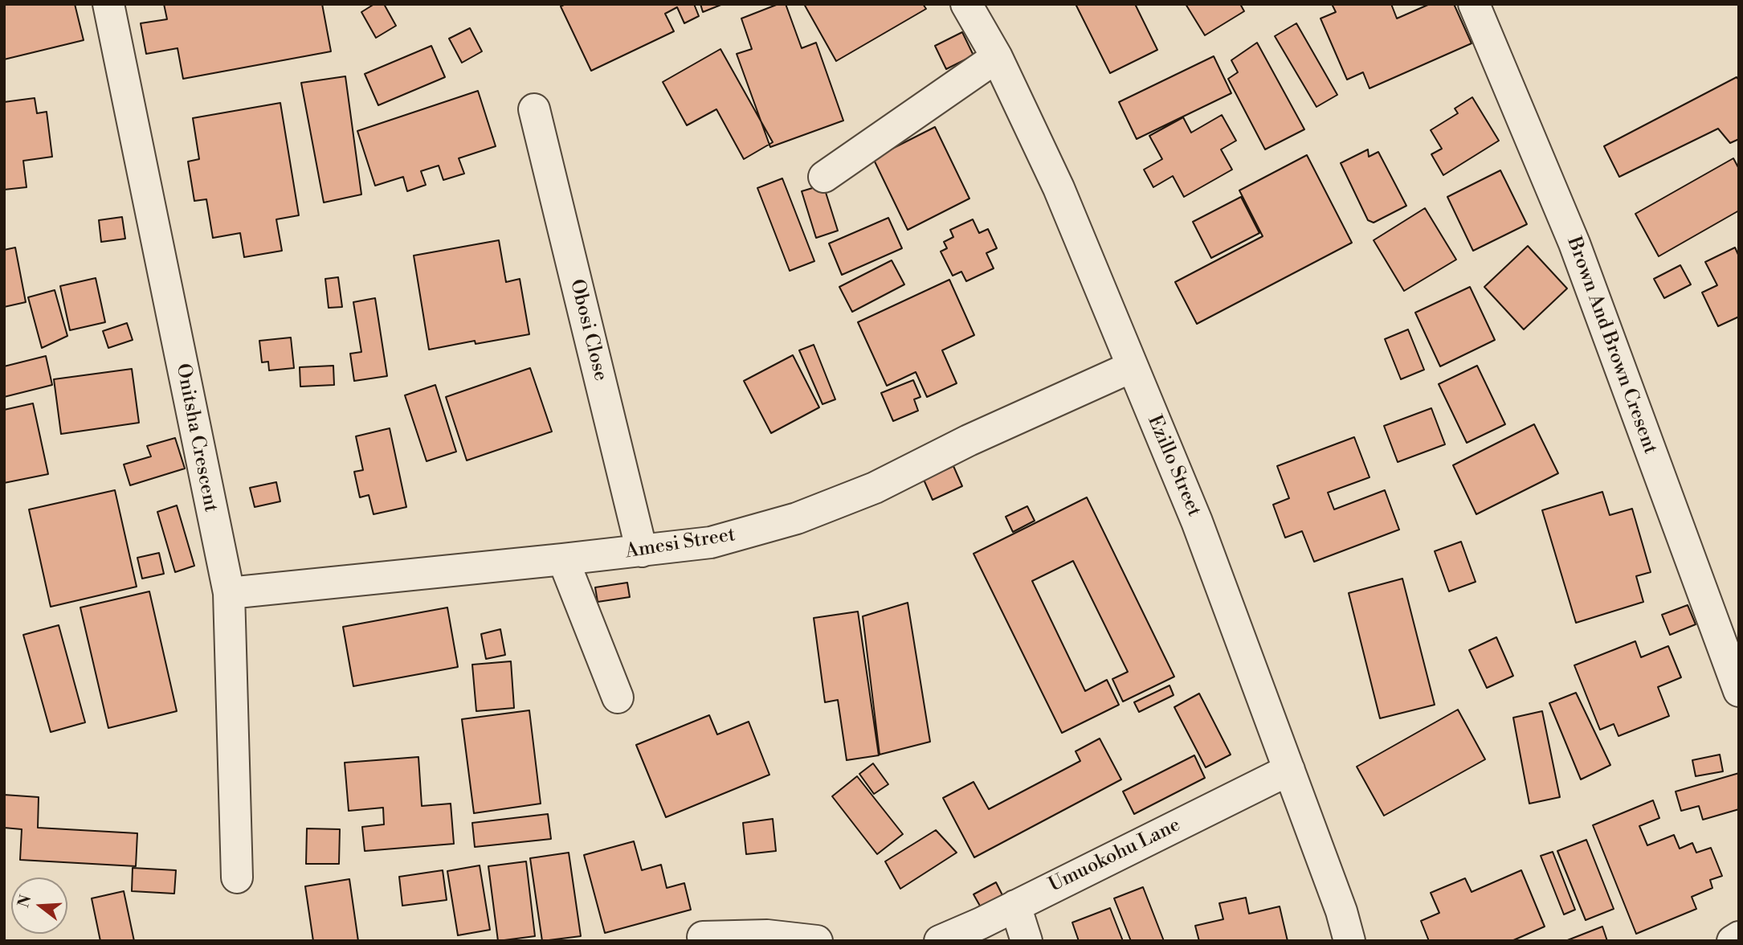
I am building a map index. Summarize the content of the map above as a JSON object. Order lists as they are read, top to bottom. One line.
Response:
{"streets":{"street":["Obosi Close","Brown And Brown Cresent","Onitsha Crescent","Ezillo Street","Amesi Street","Umuokohu Lane"]},"crossings":[["Obosi Close","Amesi Street"],["Onitsha Crescent","Amesi Street"],["Ezillo Street","Amesi Street"],["Ezillo Street","Umuokohu Lane"]],"north":"left"}
